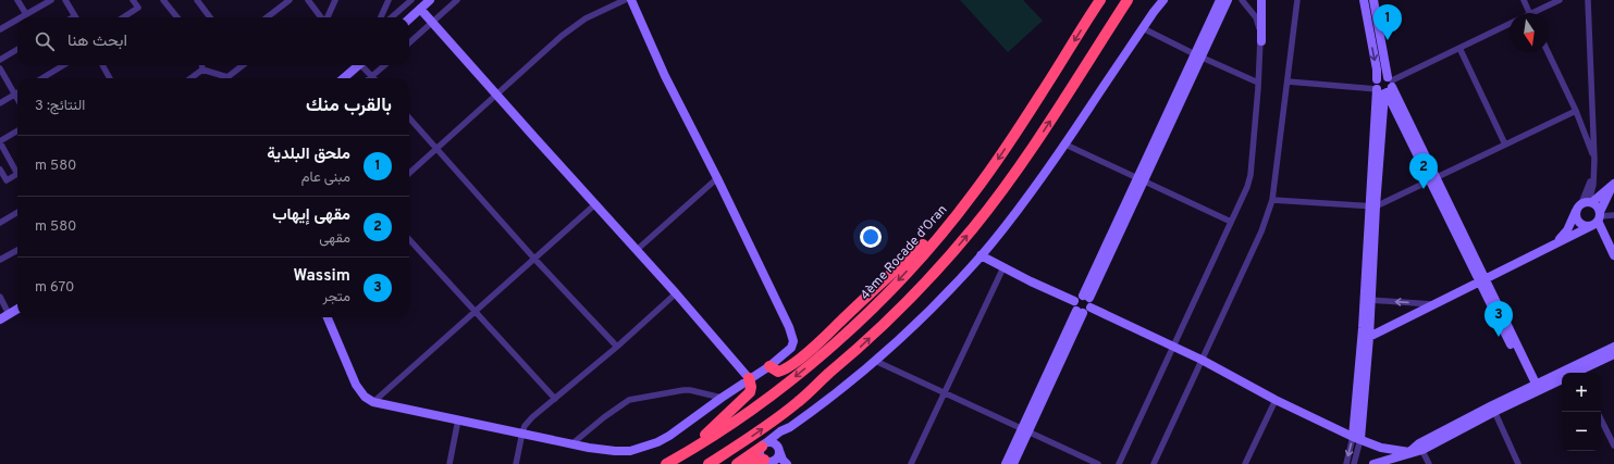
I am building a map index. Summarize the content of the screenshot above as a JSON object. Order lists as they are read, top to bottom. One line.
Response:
{"streets":{"highway":["4ème Rocade d'Oran"]},"north":"bottom","page":{"pins":["1","2","3"],"search":"ابحث هنا","heading":["بالقرب منك","النتائج: 3"],"list":[{"mark":"1","name":"ملحق البلدية","note":"مبنى عام","value":"580 m"},{"mark":"2","name":"مقهى إيهاب","note":"مقهى","value":"580 m"},{"mark":"3","name":"Wassim","note":"متجر","value":"670 m"}],"map_buttons":["+","−"]}}
